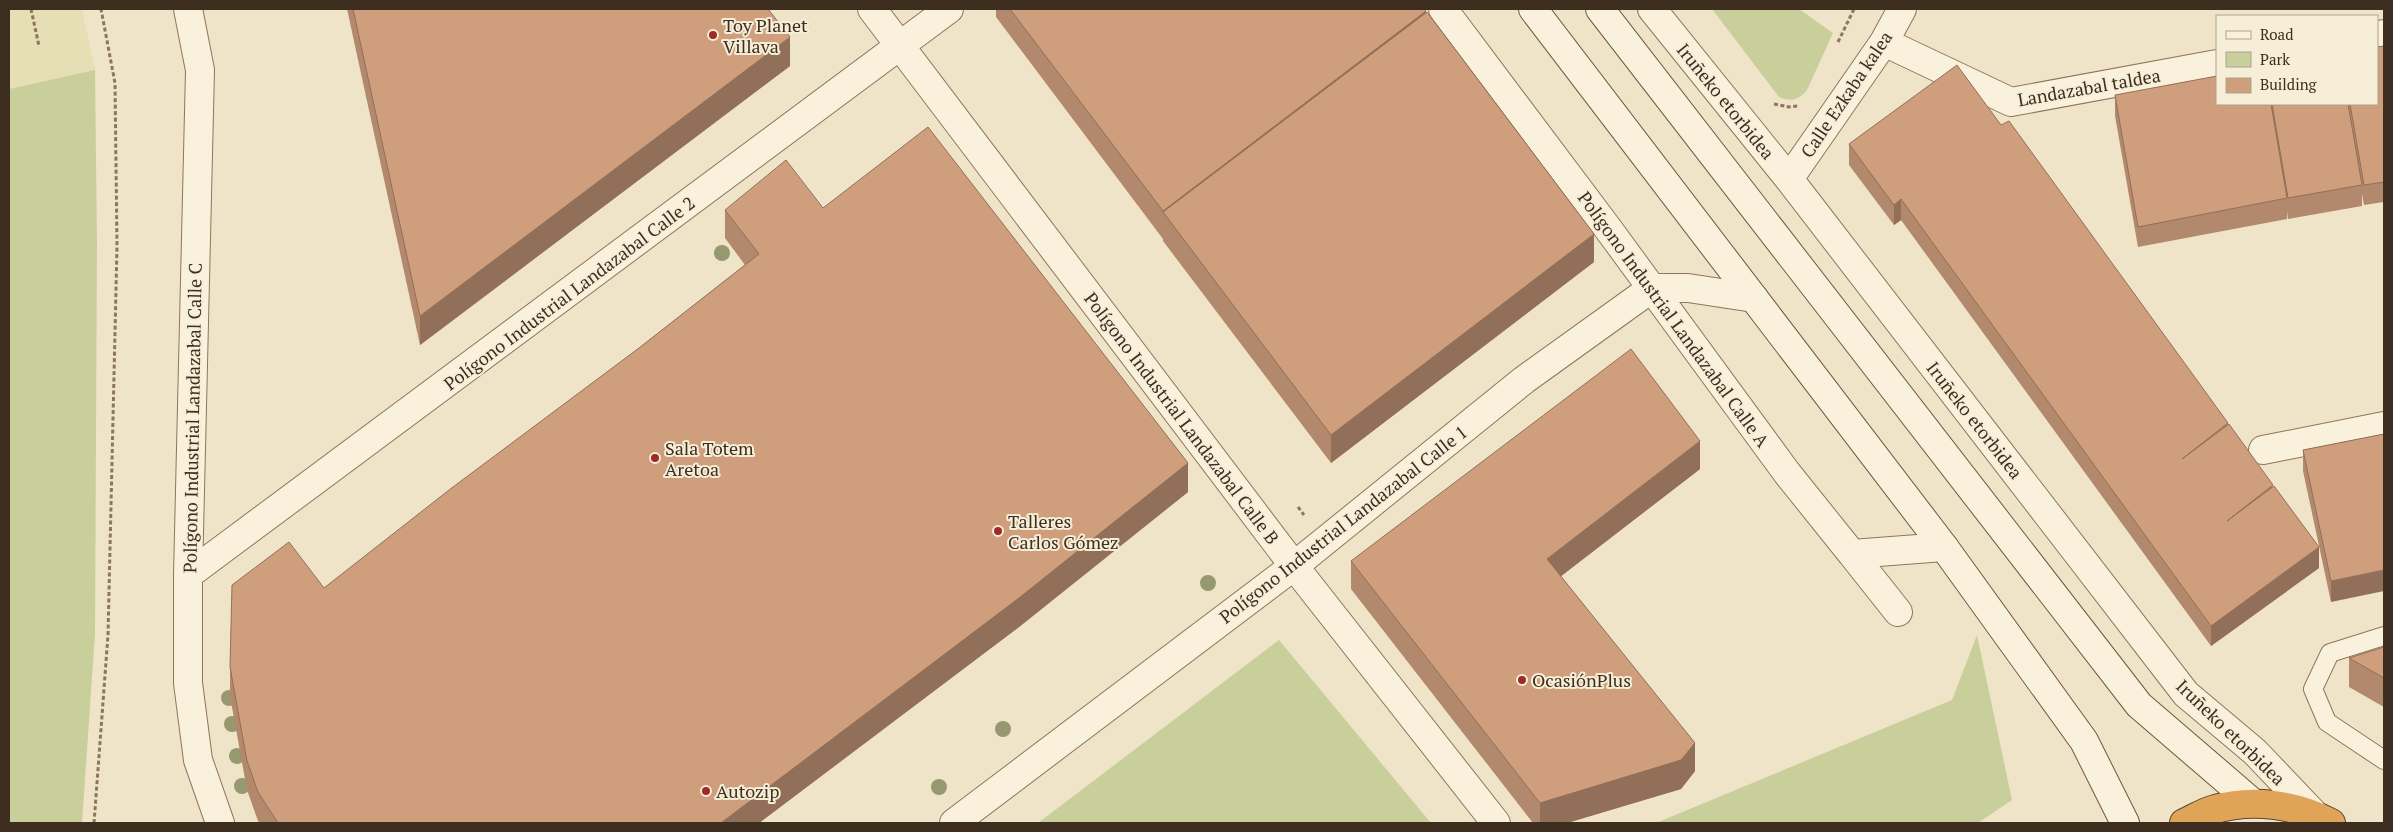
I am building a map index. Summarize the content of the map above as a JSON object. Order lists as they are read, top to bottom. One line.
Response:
{"streets":{"street":["Landazabal taldea","Calle Ezkaba kalea","Iruñeko etorbidea","Polígono Industrial Landazabal Calle 2","Polígono Industrial Landazabal Calle A","Polígono Industrial Landazabal Calle C","Polígono Industrial Landazabal Calle B","Polígono Industrial Landazabal Calle 1"]},"crossings":[["Landazabal taldea","Calle Ezkaba kalea"],["Calle Ezkaba kalea","Iruñeko etorbidea"],["Polígono Industrial Landazabal Calle 2","Polígono Industrial Landazabal Calle C"],["Polígono Industrial Landazabal Calle 2","Polígono Industrial Landazabal Calle B"],["Polígono Industrial Landazabal Calle A","Polígono Industrial Landazabal Calle 1"],["Polígono Industrial Landazabal Calle B","Polígono Industrial Landazabal Calle 1"]],"places":["Toy Planet Villava","Sala Totem Aretoa","Talleres Carlos Gómez","OcasiónPlus","Autozip"],"legend":["Road","Park","Building"]}
